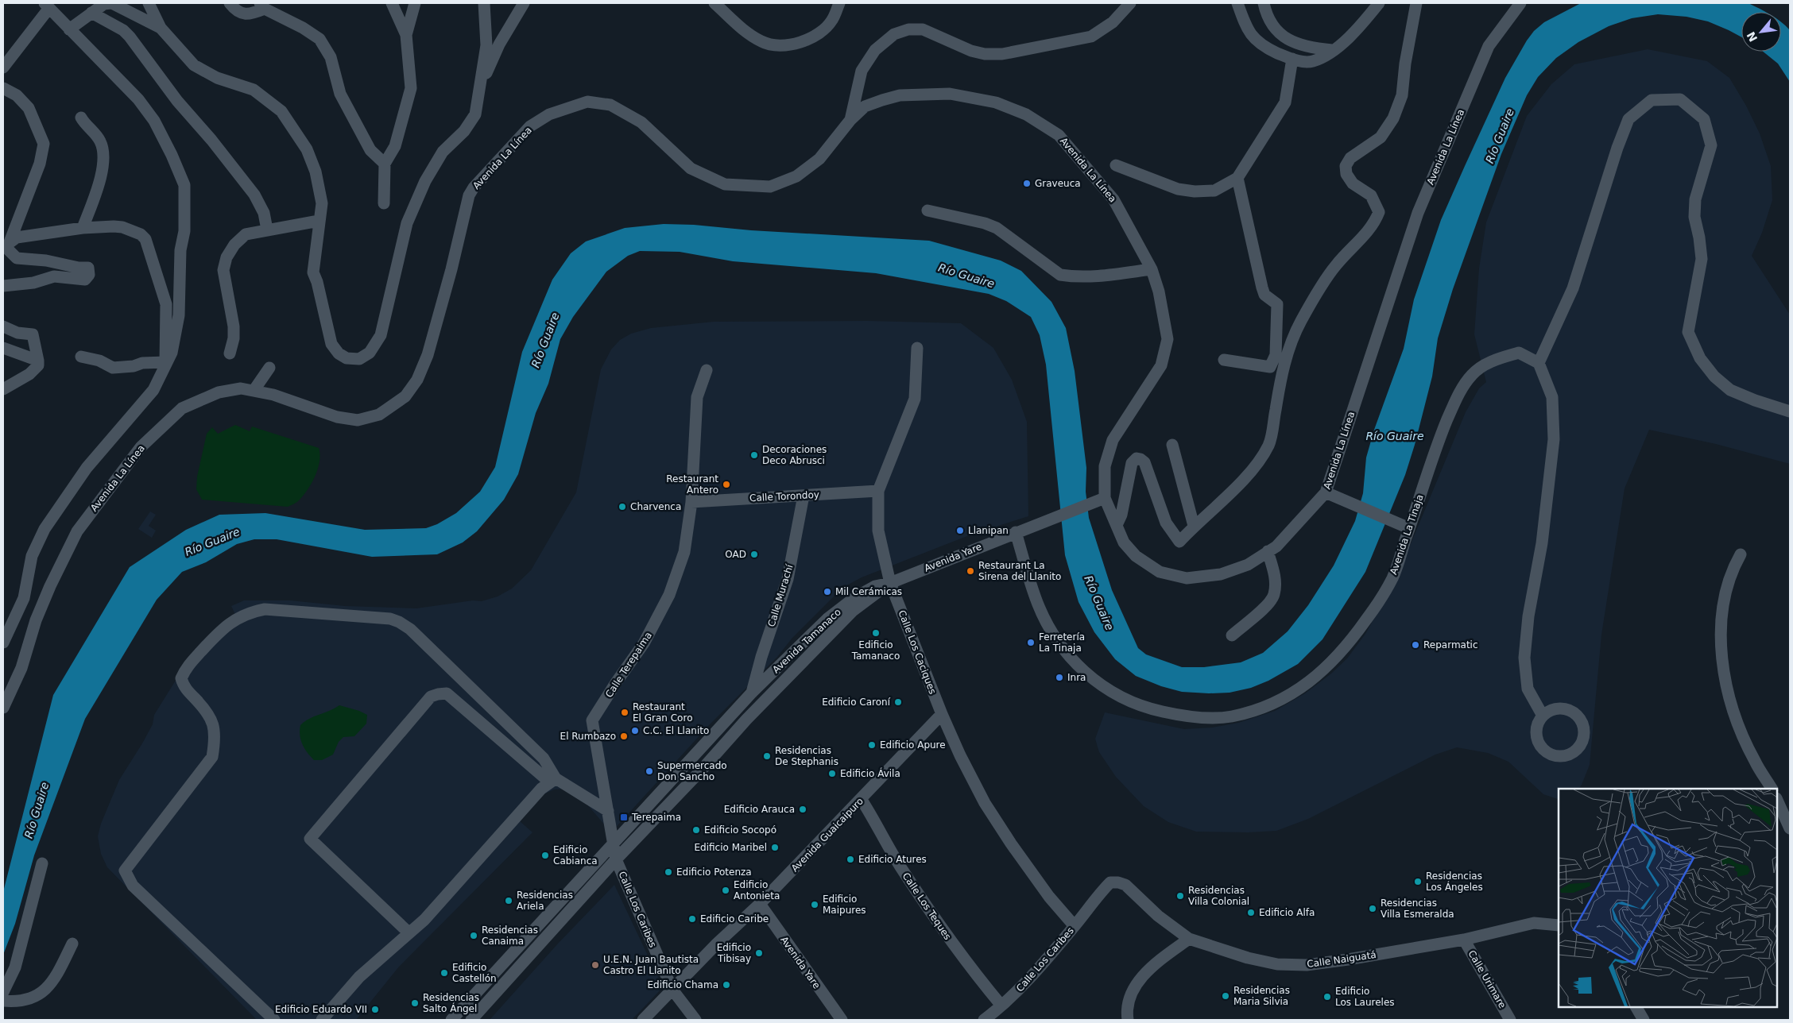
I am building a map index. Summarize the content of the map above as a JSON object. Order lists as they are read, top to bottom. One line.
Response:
{"streets":{"street":["Avenida La Línea","Calle Torondoy","Avenida La Tinaja","Avenida Yare","Calle Murachí","Avenida Tamanaco","Calle Los Caciques","Calle Terepaima","Avenida Guaicaipuro","Calle Los Teques","Calle Los Caribes","Calle Naiguatá","Calle Urimare"]},"crossings":[["Avenida La Línea","Avenida Yare"],["Calle Torondoy","Calle Murachí"],["Calle Torondoy","Calle Los Caciques"],["Calle Torondoy","Calle Terepaima"],["Avenida La Tinaja","Avenida Yare"],["Avenida Yare","Avenida Tamanaco"],["Avenida Yare","Calle Los Caciques"],["Avenida Yare","Avenida Guaicaipuro"],["Calle Murachí","Avenida Tamanaco"],["Avenida Tamanaco","Calle Los Caciques"],["Avenida Tamanaco","Calle Terepaima"],["Avenida Tamanaco","Calle Los Caribes"],["Calle Los Caciques","Avenida Guaicaipuro"],["Calle Los Caciques","Calle Los Caribes"],["Calle Terepaima","Calle Los Caribes"],["Avenida Guaicaipuro","Calle Los Teques"],["Avenida Guaicaipuro","Calle Los Caribes"],["Calle Los Teques","Calle Los Caribes"],["Calle Los Caribes","Calle Naiguatá"],["Calle Naiguatá","Calle Urimare"]],"water":["Río Guaire"],"places":{"other":["Graveuca","Decoraciones Deco Abrusci","Restaurant Antero","Charvenca","Llanipan","OAD","Restaurant La Sirena del Llanito","Mil Cerámicas","Edificio Tamanaco","Ferretería La Tinaja","Reparmatic","Inra","Edificio Caroní","Restaurant El Gran Coro","C.C. El Llanito","El Rumbazo","Edificio Apure","Residencias De Stephanis","Supermercado Don Sancho","Edificio Ávila","Edificio Arauca","Edificio Socopó","Edificio Maribel","Edificio Cabianca","Edificio Atures","Edificio Potenza","Residencias Los Ángeles","Edificio Antonieta","Residencias Villa Colonial","Residencias Ariela","Edificio Maipures","Residencias Villa Esmeralda","Edificio Alfa","Edificio Caribe","Residencias Canaima","Edificio Tibisay","U.E.N. Juan Bautista Castro El Llanito","Edificio Castellón","Edificio Chama","Residencias Maria Silvia","Edificio Los Laureles","Residencias Salto Ángel","Edificio Eduardo VII"],"transit":["Terepaima"]},"north":"bottom left"}
